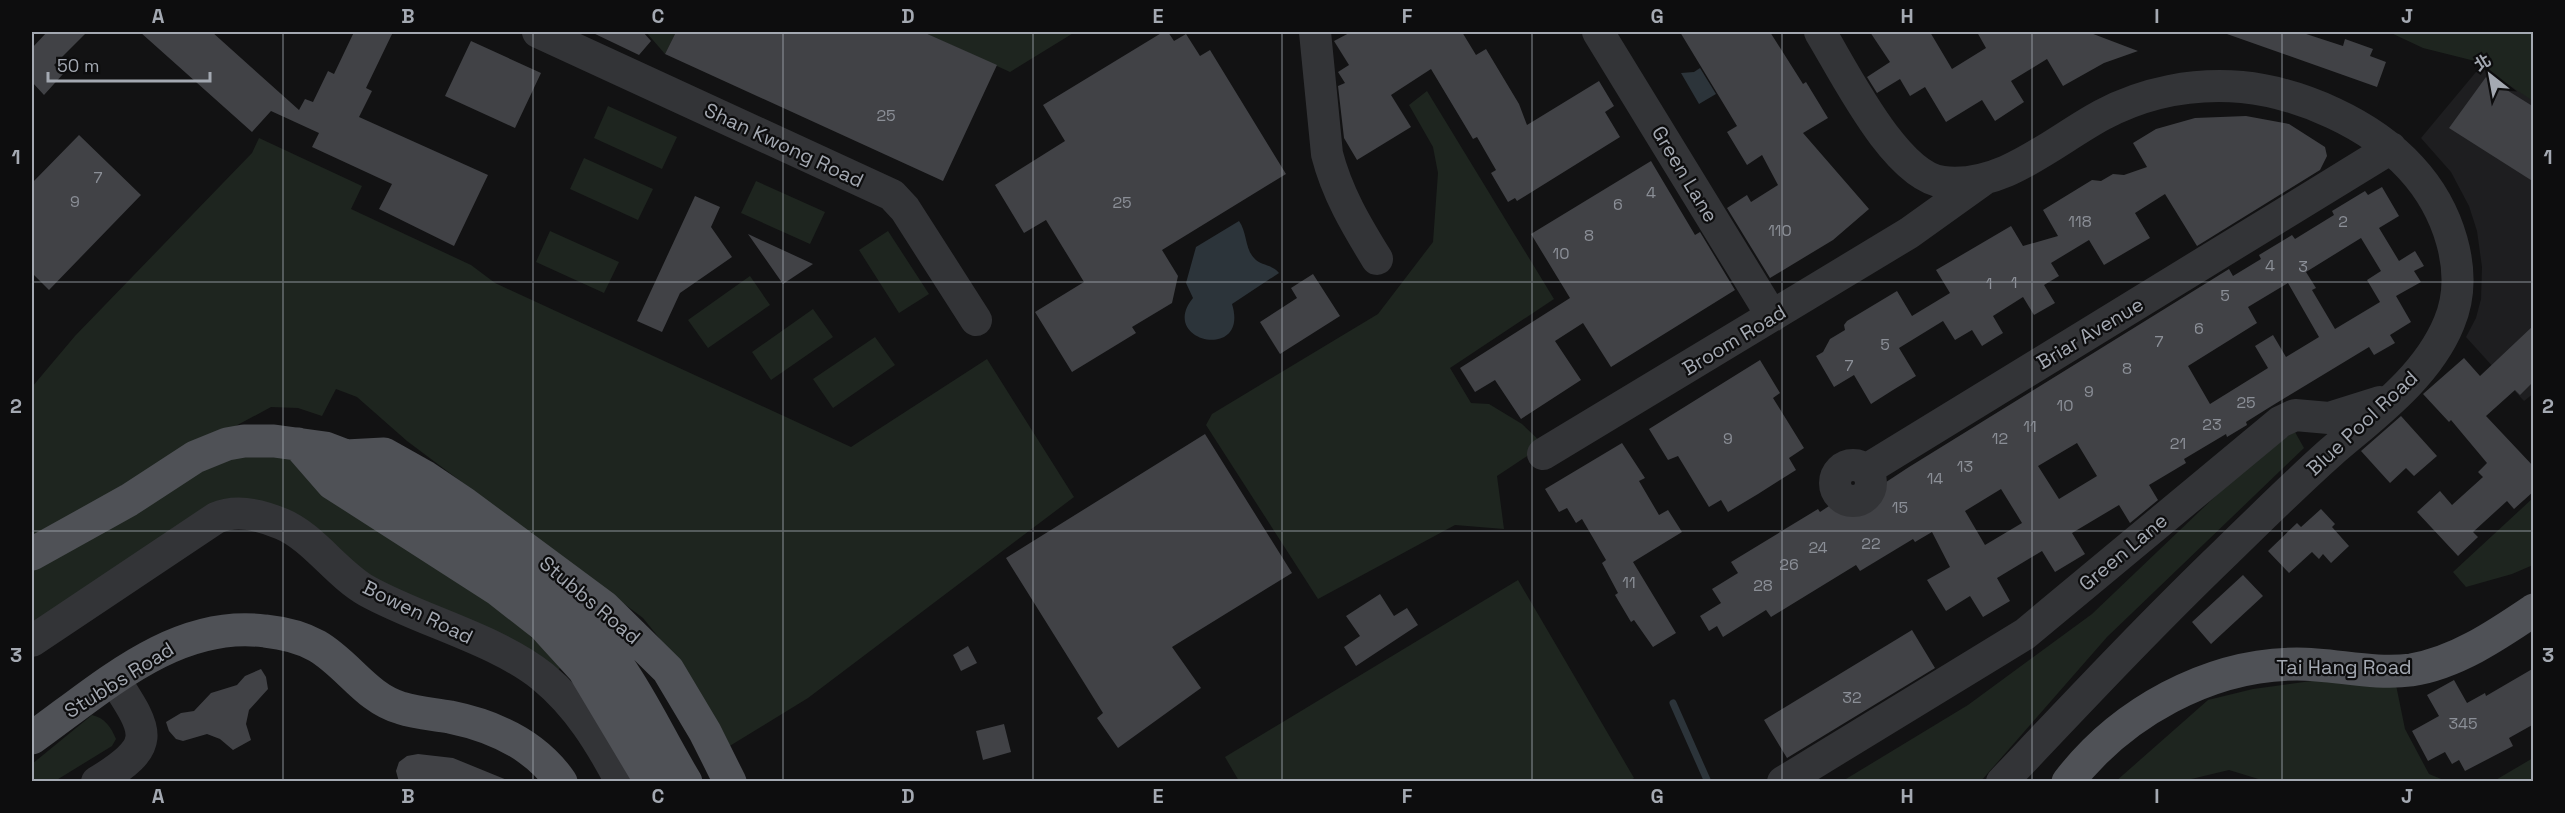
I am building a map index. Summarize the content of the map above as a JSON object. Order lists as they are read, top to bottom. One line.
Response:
{"streets":{"main road":["Stubbs Road","Tai Hang Road"],"street":["Shan Kwong Road","Green Lane","Briar Avenue","Broom Road","Blue Pool Road","Bowen Road"]},"crossings":[["Green Lane","Broom Road"],["Green Lane","Blue Pool Road"],["Briar Avenue","Blue Pool Road"],["Broom Road","Blue Pool Road"]],"house_numbers":["25","7","4","9","25","6","118","2","110","8","10","4","3","1","1","5","6","7","5","7","8","9","25","10","23","11","9","12","21","13","14","15","22","24","26","11","28","32","345"],"scale_bar":"50 m","north":"top left","grid":{"columns":["A","B","C","D","E","F","G","H","I","J"],"rows":["1","2","3"]}}
